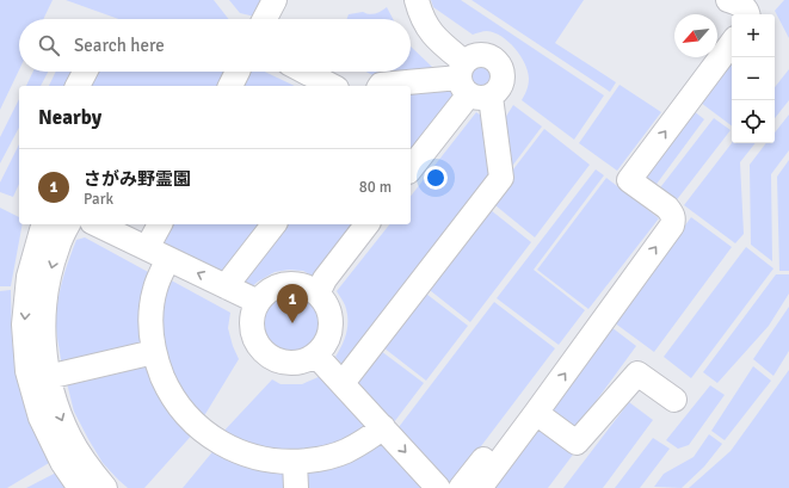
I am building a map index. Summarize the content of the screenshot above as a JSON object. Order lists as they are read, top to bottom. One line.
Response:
{"north":"bottom left","page":{"map_buttons":["+","−"],"search":"Search here","heading":"Nearby","list":[{"mark":"1","name":"さがみ野霊園","note":"Park","value":"80 m"}],"pins":"1"}}
